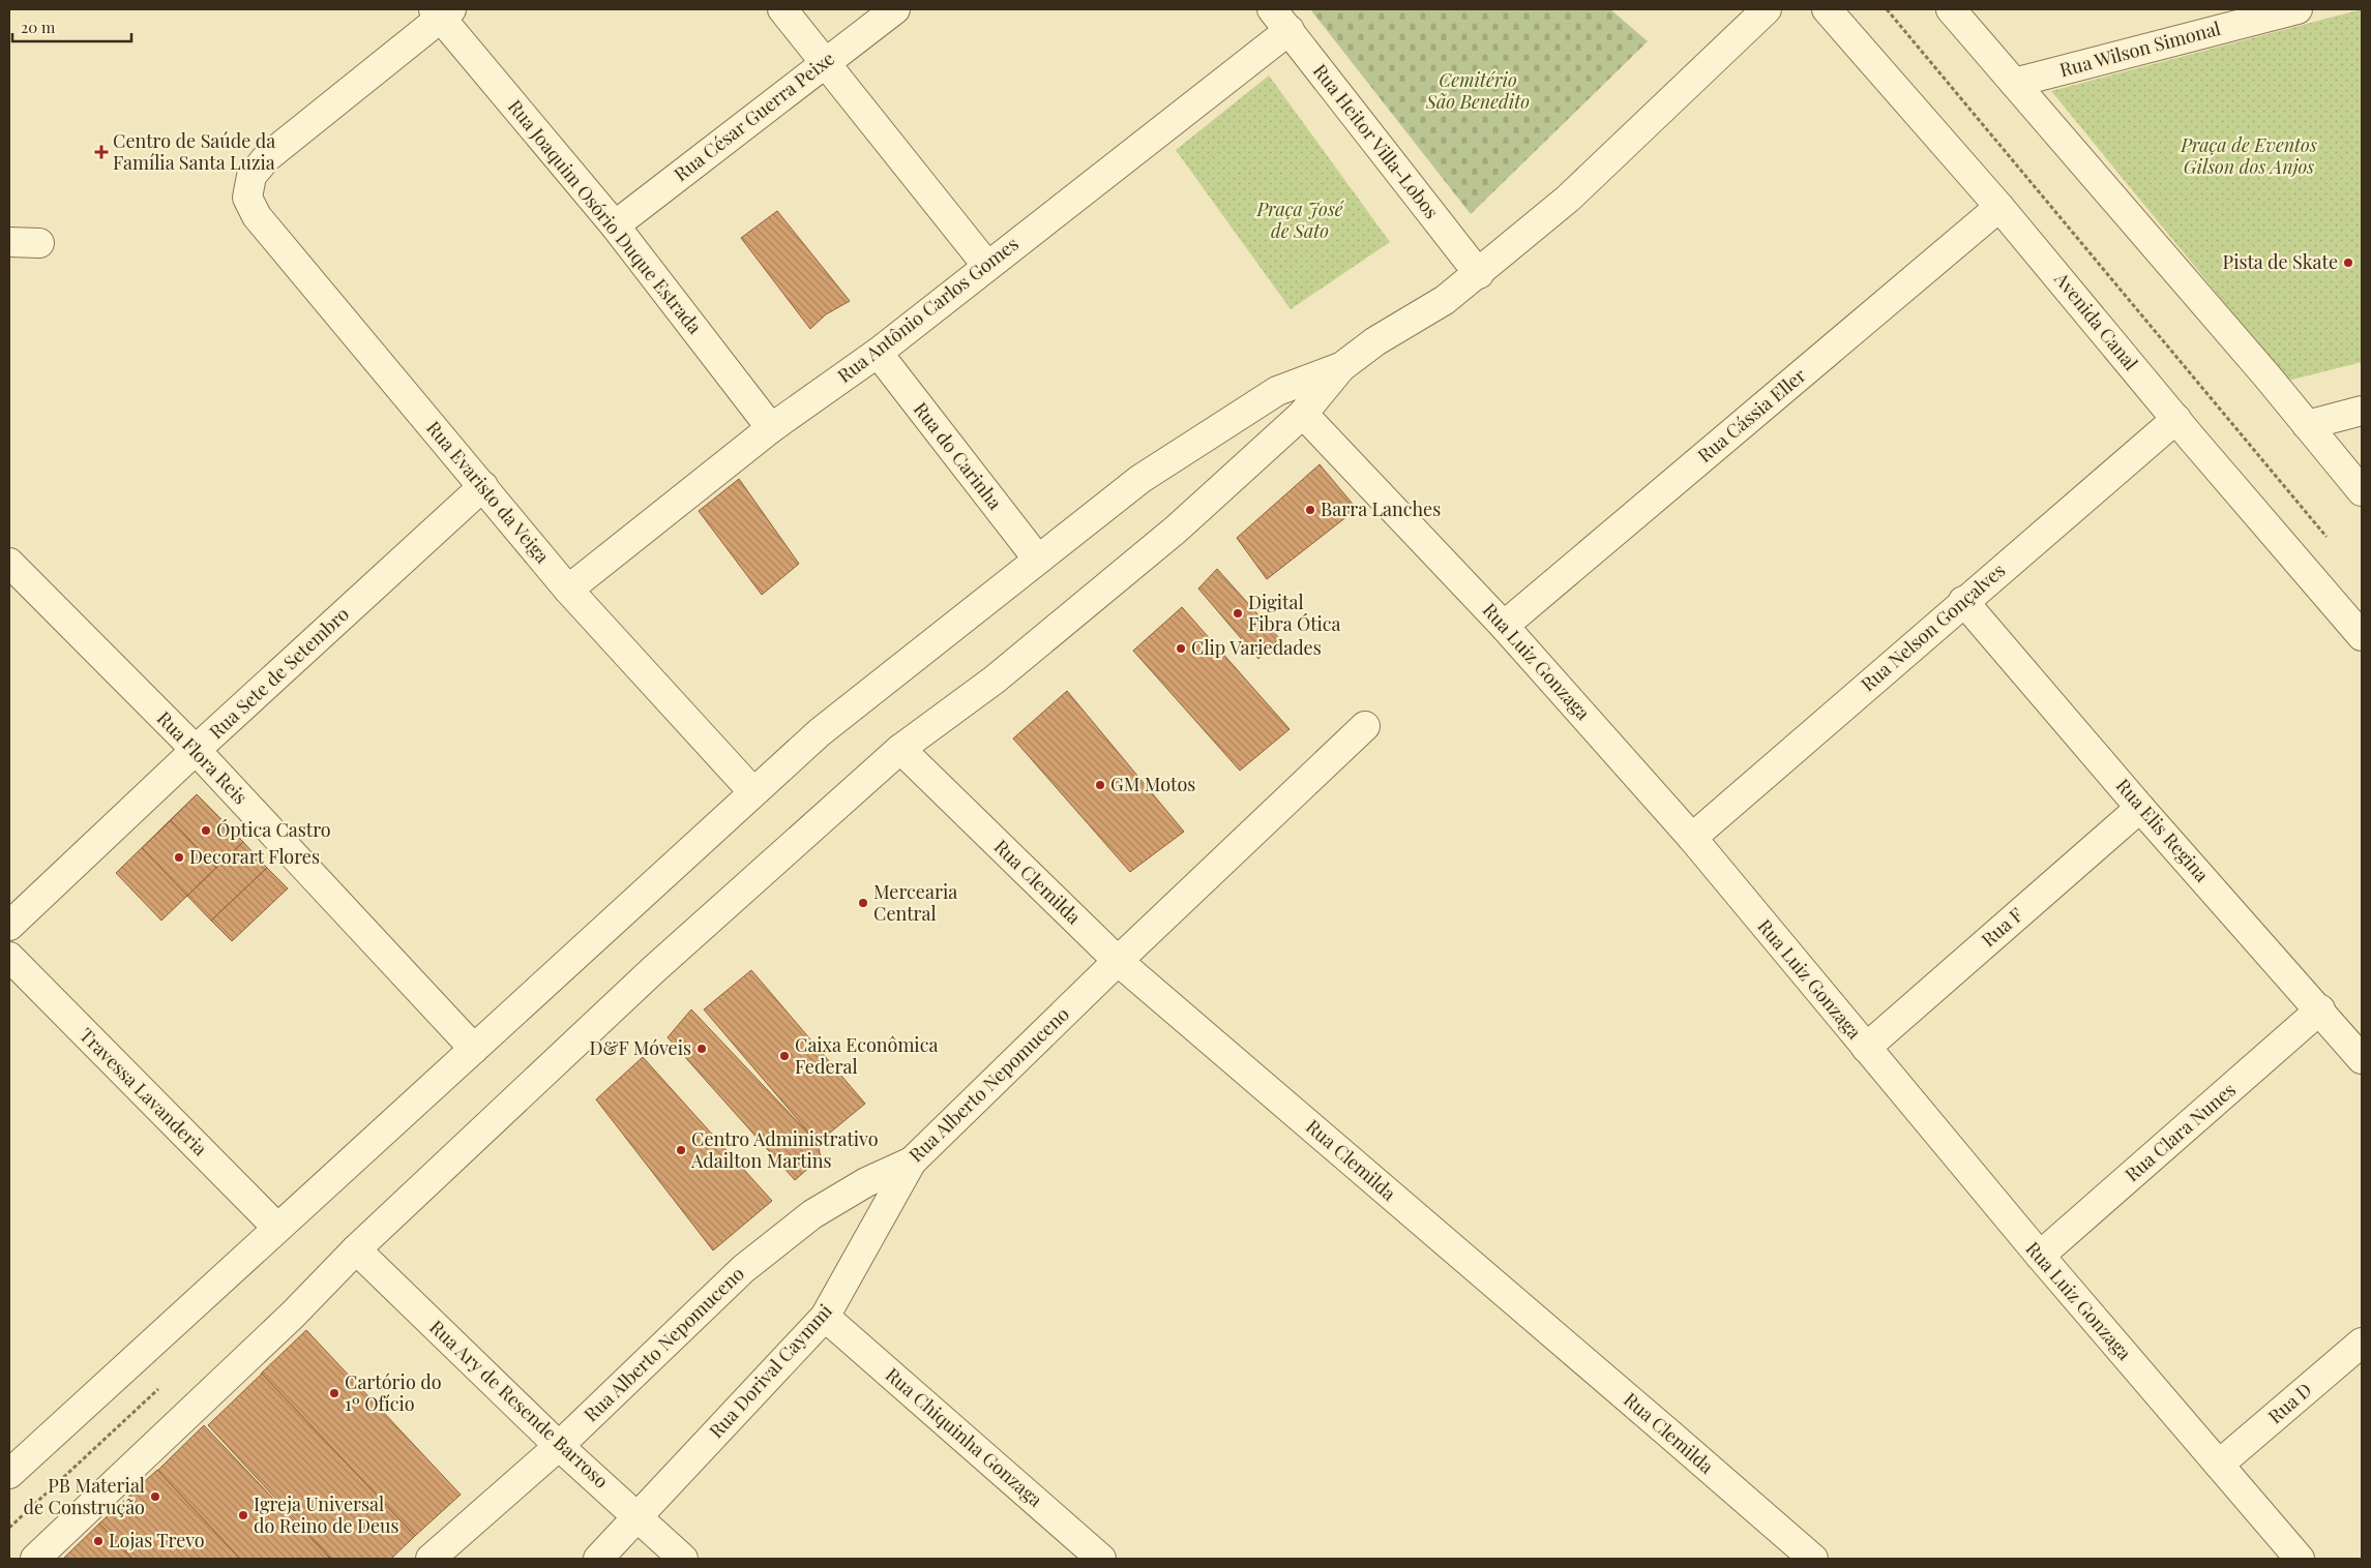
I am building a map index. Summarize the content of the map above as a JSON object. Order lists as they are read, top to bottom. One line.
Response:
{"streets":{"street":["Rua Wilson Simonal","Rua César Guerra Peixe","Rua Heitor Villa-Lobos","Rua Joaquim Osório Duque Estrada","Rua Antônio Carlos Gomes","Avenida Canal","Rua Cássia Eller","Rua do Carinha","Rua Evaristo da Veiga","Rua Nelson Gonçalves","Rua Luiz Gonzaga","Rua Sete de Setembro","Rua Flora Reis","Rua Elis Regina","Rua Clemilda","Rua F","Rua Alberto Nepomuceno","Travessa Lavanderia","Rua Clara Nunes","Rua Dorival Caymmi","Rua D","Rua Ary de Resende Barroso","Rua Chiquinha Gonzaga"]},"crossings":[["Rua César Guerra Peixe","Rua Joaquim Osório Duque Estrada"],["Rua Heitor Villa-Lobos","Rua Antônio Carlos Gomes"],["Rua Joaquim Osório Duque Estrada","Rua Antônio Carlos Gomes"],["Rua Joaquim Osório Duque Estrada","Rua Evaristo da Veiga"],["Rua Antônio Carlos Gomes","Rua do Carinha"],["Rua Antônio Carlos Gomes","Rua Evaristo da Veiga"],["Avenida Canal","Rua Cássia Eller"],["Avenida Canal","Rua Nelson Gonçalves"],["Rua Cássia Eller","Rua Luiz Gonzaga"],["Rua Evaristo da Veiga","Rua Sete de Setembro"],["Rua Nelson Gonçalves","Rua Luiz Gonzaga"],["Rua Nelson Gonçalves","Rua Elis Regina"],["Rua Luiz Gonzaga","Rua F"],["Rua Luiz Gonzaga","Rua Clara Nunes"],["Rua Luiz Gonzaga","Rua D"],["Rua Sete de Setembro","Rua Flora Reis"],["Rua Elis Regina","Rua F"],["Rua Elis Regina","Rua Clara Nunes"],["Rua Clemilda","Rua Alberto Nepomuceno"],["Rua Alberto Nepomuceno","Rua Dorival Caymmi"],["Rua Alberto Nepomuceno","Rua Ary de Resende Barroso"],["Rua Dorival Caymmi","Rua Ary de Resende Barroso"],["Rua Dorival Caymmi","Rua Chiquinha Gonzaga"]],"parks":["Cemitério São Benedito","Praça de Eventos Gilson dos Anjos","Praça José de Sato"],"places":{"health":["Centro de Saúde da Família Santa Luzia"],"other":["Pista de Skate","Barra Lanches","Digital Fibra Ótica","Clip Variedades","GM Motos","Óptica Castro","Decorart Flores","Mercearia Central","D&F Móveis","Caixa Econômica Federal","Centro Administrativo Adailton Martins","Cartório do 1º Ofício","PB Material de Construção","Igreja Universal do Reino de Deus","Lojas Trevo"]},"scale_bar":"20 m"}
